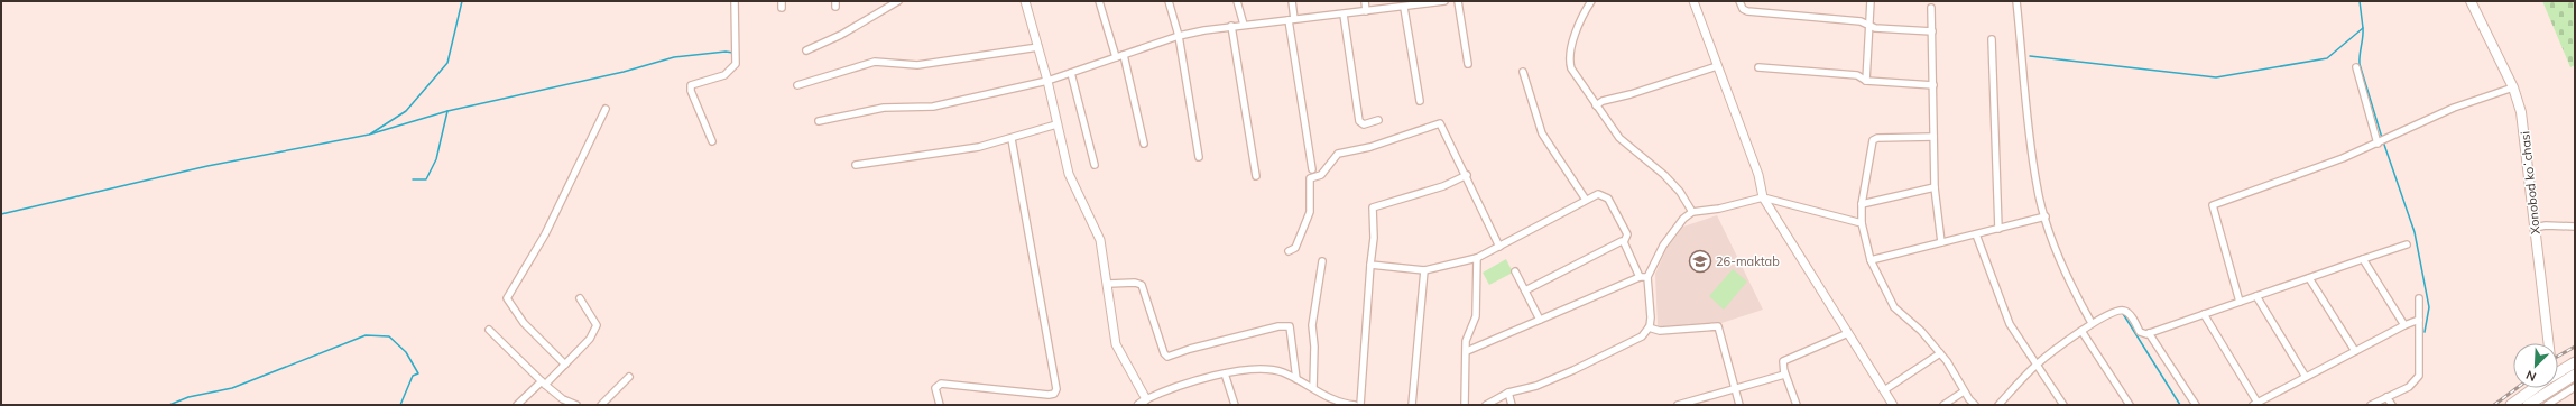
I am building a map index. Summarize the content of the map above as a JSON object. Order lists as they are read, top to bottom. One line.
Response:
{"streets":{"main road":["Xonobod koʻchasi"]},"places":{"school or university":["26-maktab"]},"north":"bottom left"}
